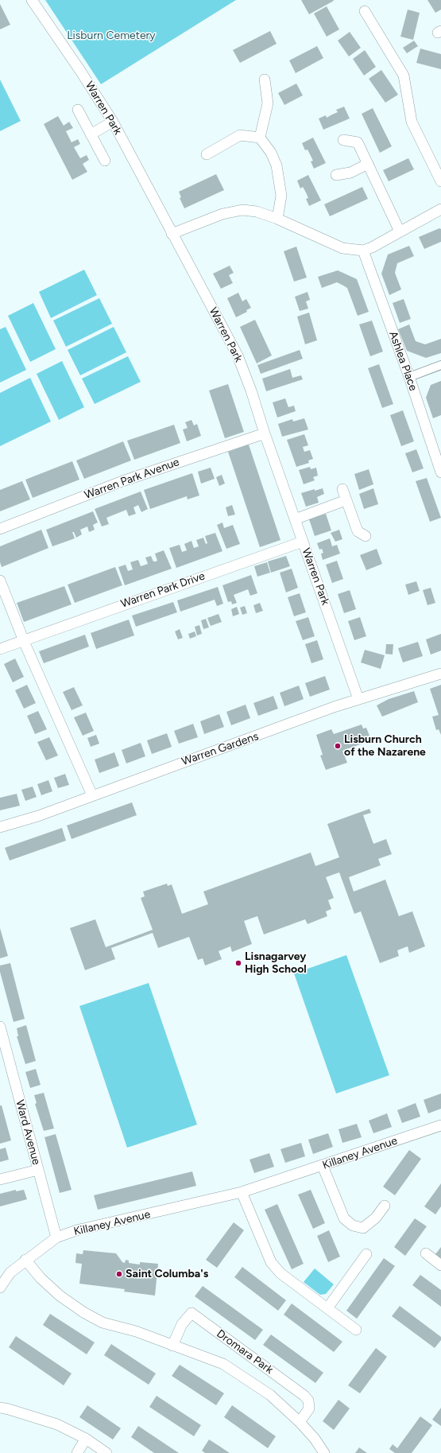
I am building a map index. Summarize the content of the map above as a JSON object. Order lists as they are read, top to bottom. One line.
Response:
{"streets":{"street":["Warren Park","Ashlea Place","Warren Park Avenue","Warren Park Drive","Warren Gardens","Ward Avenue","Killaney Avenue","Dromara Park"]},"crossings":[["Warren Park","Warren Park Avenue"],["Warren Park","Warren Park Drive"],["Warren Park","Warren Gardens"],["Ward Avenue","Killaney Avenue"],["Killaney Avenue","Dromara Park"]],"parks":["Lisburn Cemetery"],"places":["Lisburn Church of the Nazarene","Lisnagarvey High School","Saint Columba's"]}
